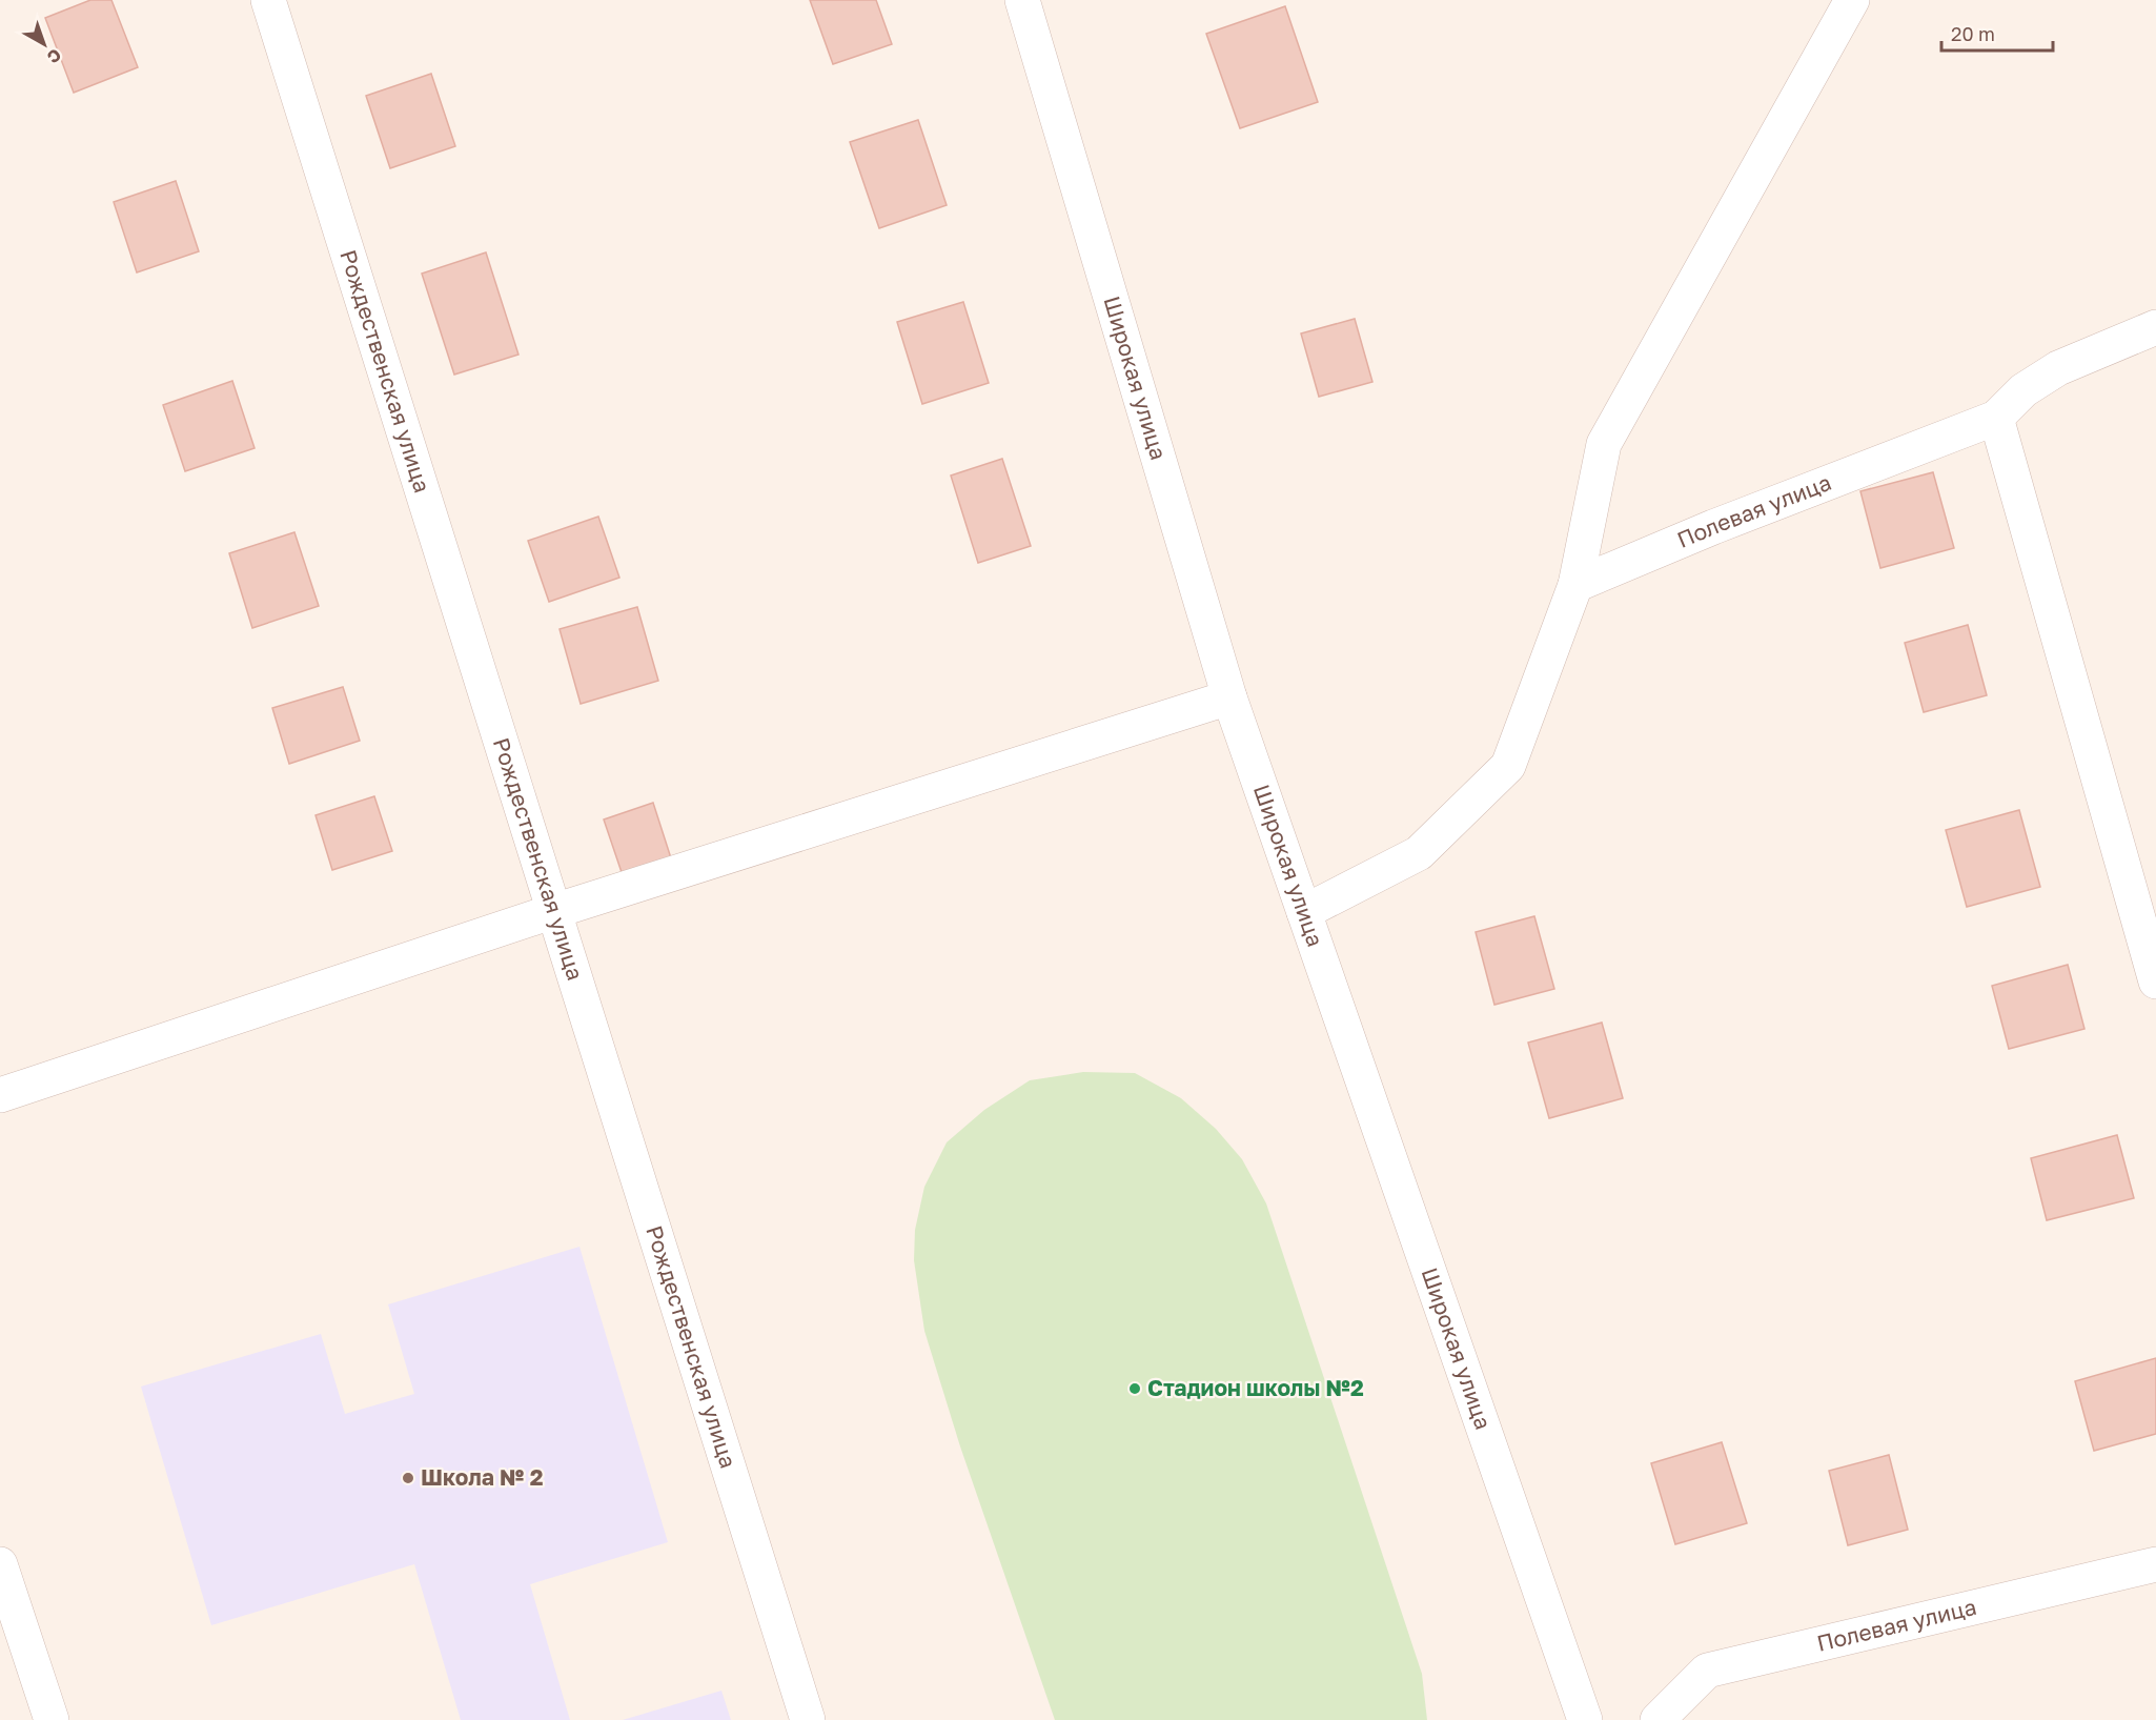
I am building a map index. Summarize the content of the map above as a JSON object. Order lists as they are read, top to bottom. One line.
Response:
{"streets":{"street":["Рождественская улица","Широкая улица","Полевая улица"]},"places":["Стадион школы №2","Школа № 2"],"scale_bar":"20 m","north":"bottom right"}
